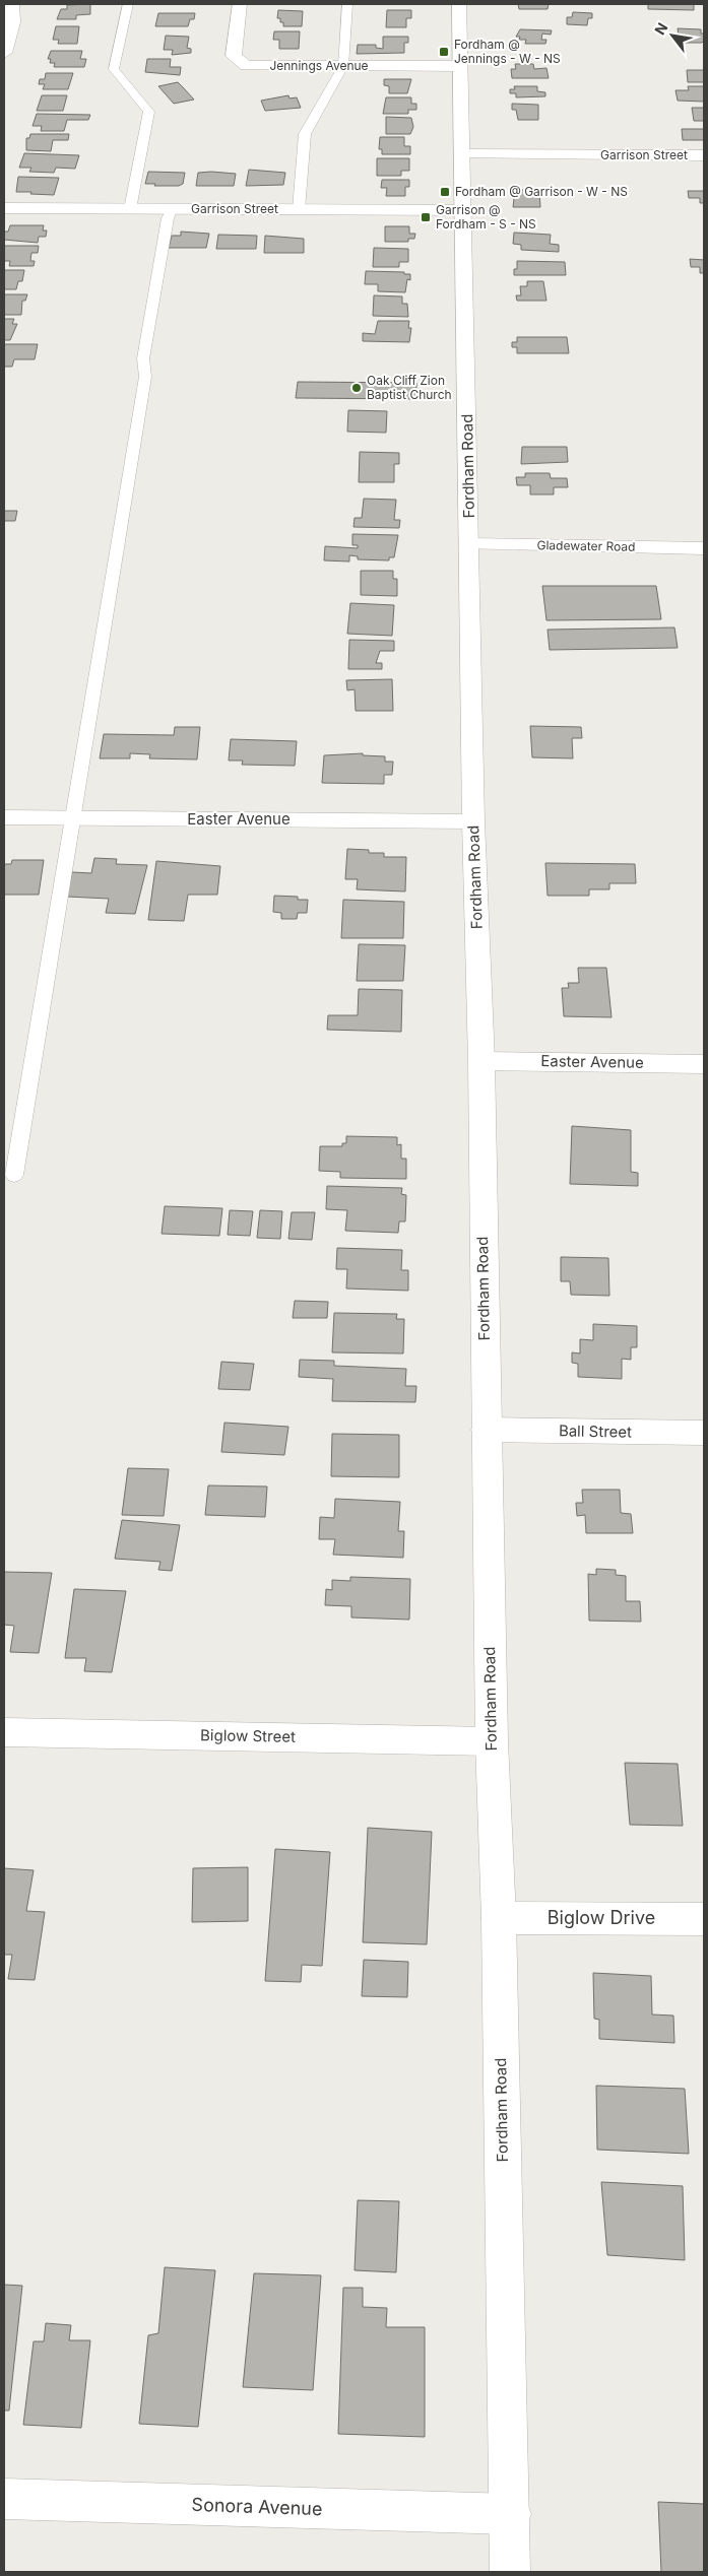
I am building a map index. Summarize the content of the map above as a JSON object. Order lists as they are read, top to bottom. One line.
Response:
{"streets":{"street":["Jennings Avenue","Garrison Street","Fordham Road","Gladewater Road","Easter Avenue","Ball Street","Biglow Street","Biglow Drive","Sonora Avenue"]},"crossings":[["Jennings Avenue","Fordham Road"],["Garrison Street","Fordham Road"],["Fordham Road","Gladewater Road"],["Fordham Road","Easter Avenue"],["Fordham Road","Ball Street"],["Fordham Road","Biglow Street"],["Fordham Road","Biglow Drive"],["Fordham Road","Sonora Avenue"]],"places":{"transit":["Fordham @ Jennings - W - NS","Fordham @ Garrison - W - NS","Garrison @ Fordham - S - NS"],"other":["Oak Cliff Zion Baptist Church"]},"north":"top left"}
